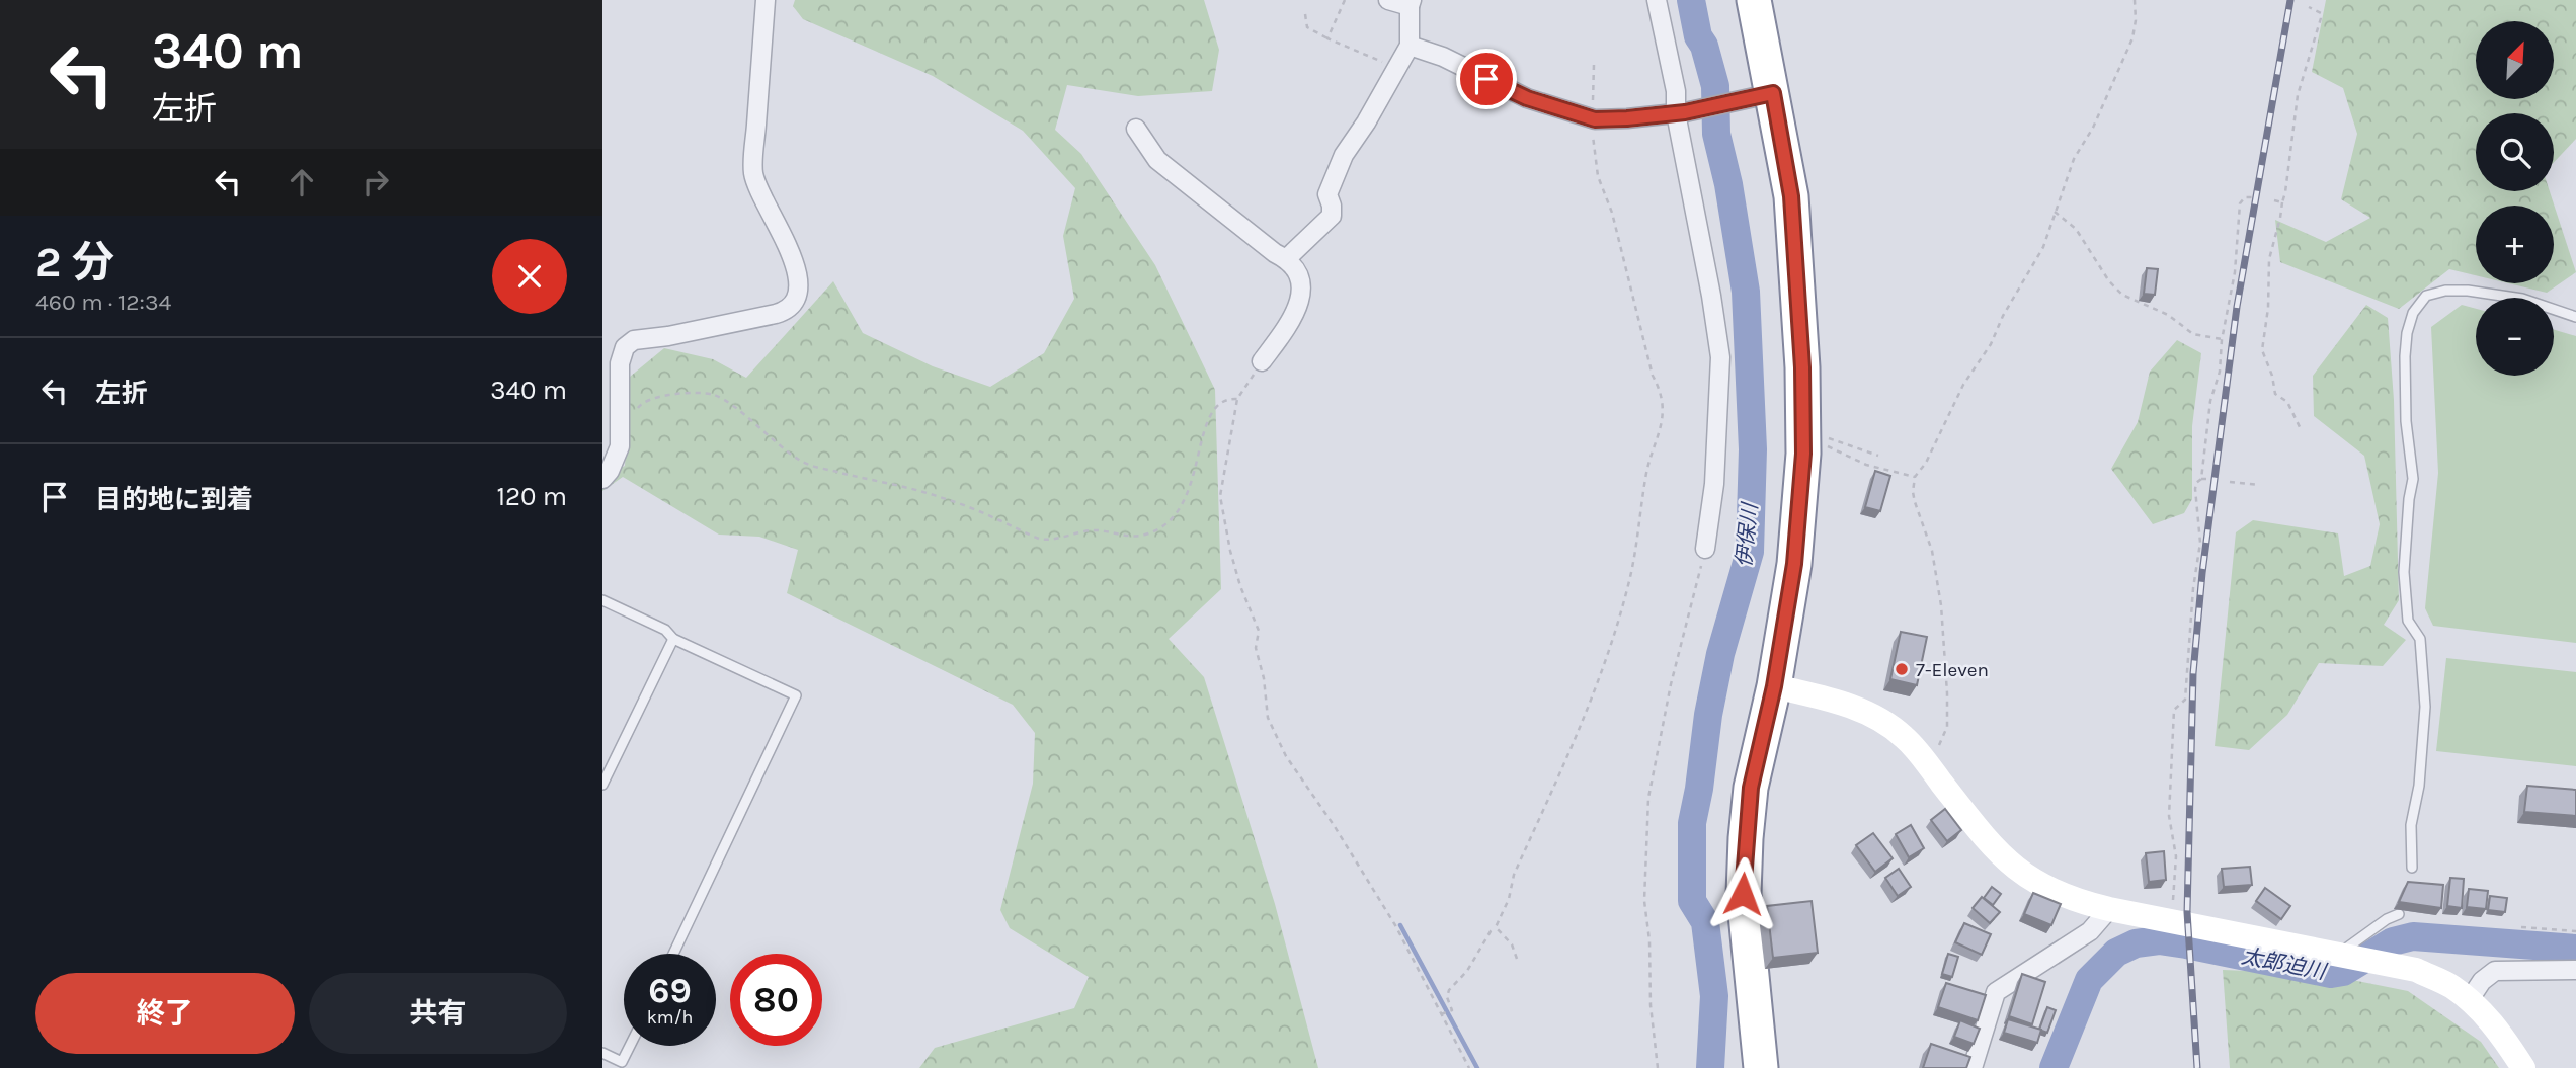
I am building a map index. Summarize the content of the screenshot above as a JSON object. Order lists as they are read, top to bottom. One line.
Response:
{"water":["伊保川","太郎迫川"],"places":["7-Eleven"],"north":"top right","page":{"turn":["340 m","左折"],"map_buttons":["+","−"],"heading":["2 分","460 m · 12:34"],"list":[{"name":"左折","value":"340 m"},{"name":"目的地に到着","value":"120 m"}],"speed":"69 km/h","limit":"80","buttons":["終了","共有"]}}
